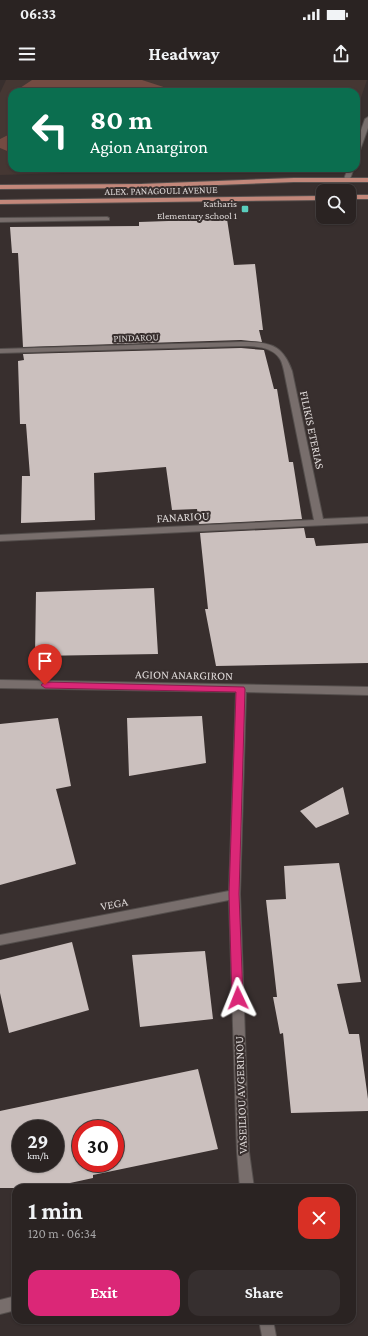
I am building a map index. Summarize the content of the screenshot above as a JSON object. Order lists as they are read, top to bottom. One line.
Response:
{"streets":{"main road":["ALEX. PANAGOULI AVENUE"],"street":["PINDAROU","FILIKIS ETERIAS","FANARIOU","AGION ANARGIRON","VEGA","VASEILIOU AVGERINOU"]},"crossings":[["PINDAROU","FILIKIS ETERIAS"],["FILIKIS ETERIAS","FANARIOU"],["AGION ANARGIRON","VASEILIOU AVGERINOU"],["VEGA","VASEILIOU AVGERINOU"]],"places":{"transit":["Katharis Elementary School 1"]},"page":{"status":"06:33","header":"Headway","turn":["80 m","Agion Anargiron"],"speed":"29 km/h","limit":"30","heading":["1 min","120 m · 06:34"],"buttons":["Exit","Share"]}}
